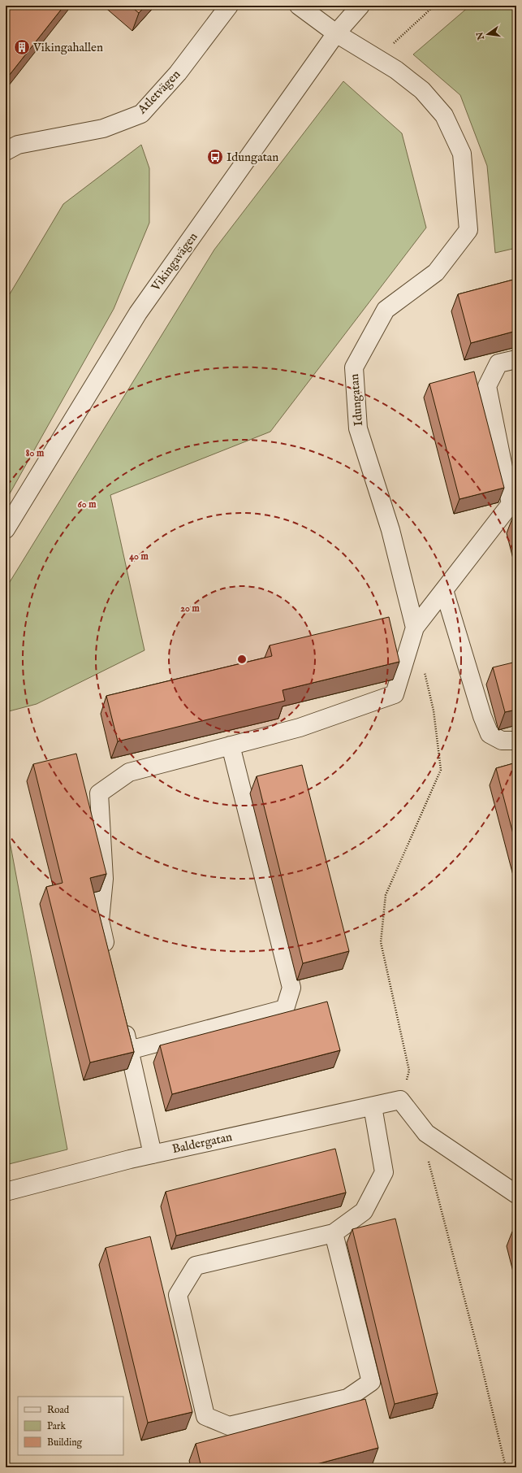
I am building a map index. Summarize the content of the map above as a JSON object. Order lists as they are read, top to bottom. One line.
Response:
{"streets":{"street":["Atletvägen","Vikingavägen","Idungatan","Baldergatan"]},"crossings":[["Vikingavägen","Idungatan"]],"places":{"building":["Vikingahallen"],"bus stop":["Idungatan"]},"legend":["Road","Park","Building"],"north":"left","rings":["80 m","60 m","40 m","20 m"]}
